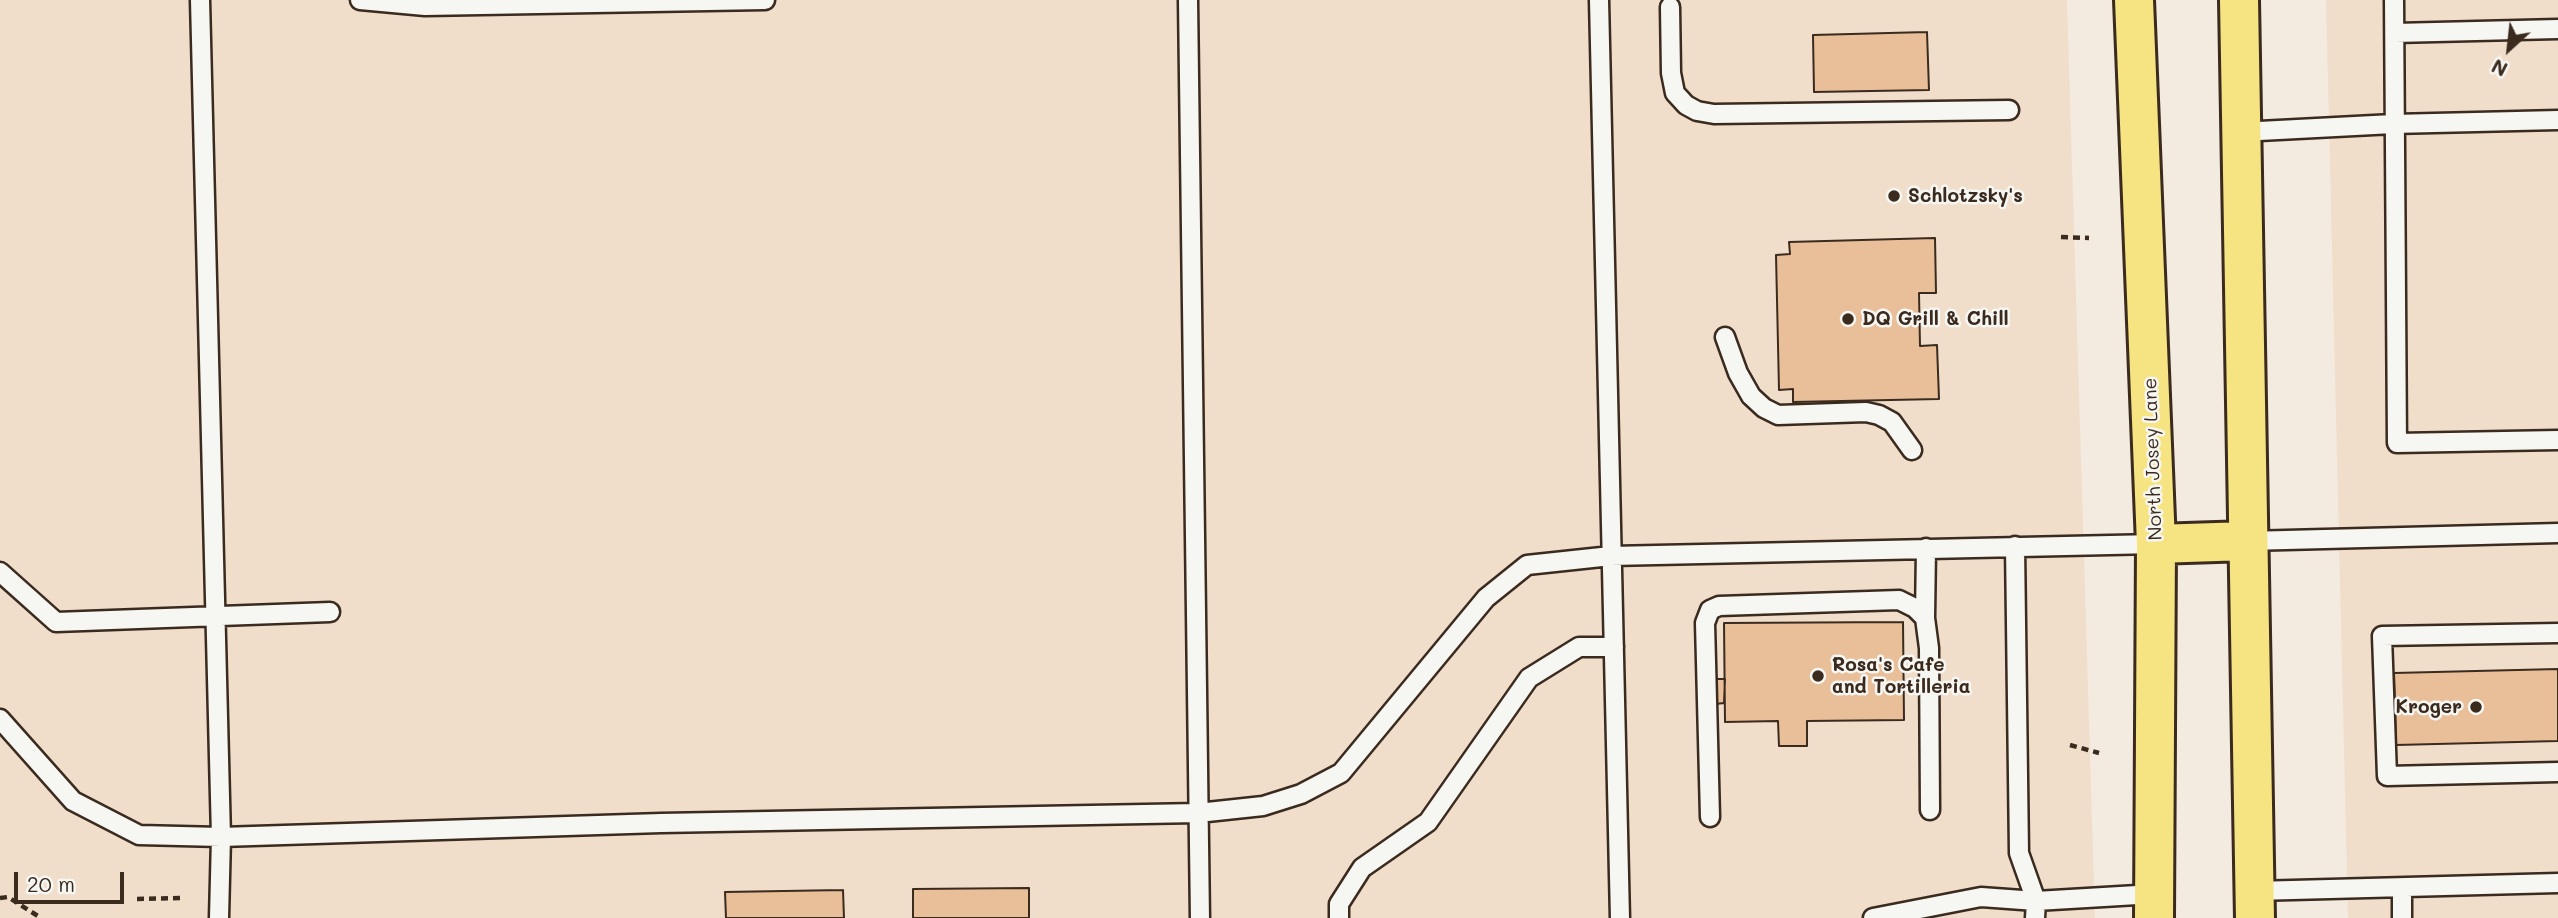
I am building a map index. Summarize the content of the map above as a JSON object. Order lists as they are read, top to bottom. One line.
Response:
{"streets":{"main road":["North Josey Lane"]},"places":["Schlotzsky's","DQ Grill & Chill","Rosa's Cafe and Tortilleria","Kroger"],"scale_bar":"20 m","north":"bottom left"}
